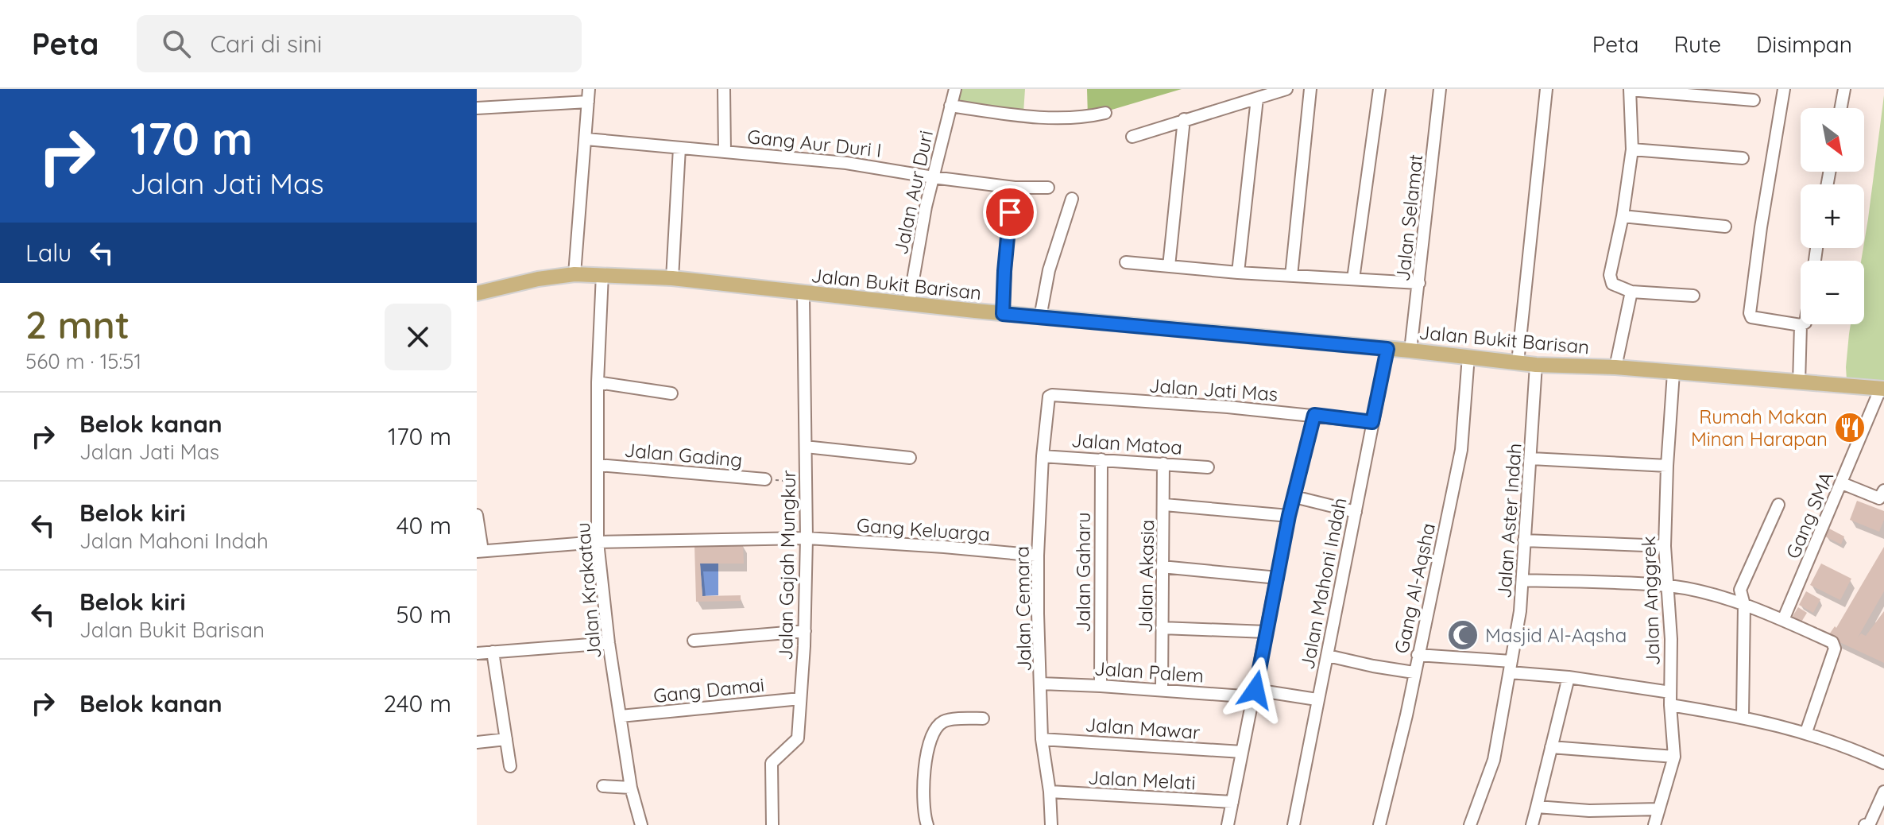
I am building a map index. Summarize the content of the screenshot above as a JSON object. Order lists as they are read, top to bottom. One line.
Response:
{"streets":{"main road":["Jalan Bukit Barisan"],"street":["Gang Aur Duri I","Jalan Aur Duri","Jalan Selamat","Jalan Jati Mas","Jalan Matoa","Jalan Gading","Gang SMA","Jalan Aster Indah","Gang Keluarga","Jalan Gajah Mungkur","Jalan Gaharu","Jalan Akasia","Jalan Mahoni Indah","Gang Al-Aqsha","Jalan Krakatau","Jalan Anggrek","Jalan Cemara","Jalan Palem","Gang Damai","Jalan Mawar","Jalan Melati"]},"crossings":[["Gang Aur Duri I","Jalan Aur Duri"],["Jalan Aur Duri","Jalan Bukit Barisan"],["Jalan Selamat","Jalan Bukit Barisan"],["Jalan Bukit Barisan","Gang SMA"],["Jalan Bukit Barisan","Jalan Aster Indah"],["Jalan Bukit Barisan","Jalan Gajah Mungkur"],["Jalan Bukit Barisan","Jalan Mahoni Indah"],["Jalan Bukit Barisan","Gang Al-Aqsha"],["Jalan Bukit Barisan","Jalan Krakatau"],["Jalan Bukit Barisan","Jalan Anggrek"],["Jalan Jati Mas","Jalan Mahoni Indah"],["Jalan Jati Mas","Jalan Cemara"],["Jalan Matoa","Jalan Gaharu"],["Jalan Matoa","Jalan Akasia"],["Jalan Matoa","Jalan Cemara"],["Jalan Gading","Jalan Krakatau"],["Gang Keluarga","Jalan Gajah Mungkur"],["Gang Keluarga","Jalan Krakatau"],["Gang Keluarga","Jalan Cemara"],["Jalan Gajah Mungkur","Gang Damai"],["Jalan Gaharu","Jalan Palem"],["Jalan Akasia","Jalan Palem"],["Jalan Mahoni Indah","Jalan Palem"],["Jalan Krakatau","Gang Damai"],["Jalan Cemara","Jalan Palem"],["Jalan Cemara","Jalan Mawar"],["Jalan Cemara","Jalan Melati"]],"places":{"restaurant":["Rumah Makan Minan Harapan"],"mosque":["Masjid Al-Aqsha"]},"north":"bottom right","page":{"header":"Peta","search":"Cari di sini","nav":["Peta","Rute","Disimpan"],"turn":["170 m","Jalan Jati Mas"],"map_buttons":["+","−"],"then":"Lalu","heading":["2 mnt","560 m · 15:51"],"list":[{"name":"Belok kanan","note":"Jalan Jati Mas","value":"170 m"},{"name":"Belok kiri","note":"Jalan Mahoni Indah","value":"40 m"},{"name":"Belok kiri","note":"Jalan Bukit Barisan","value":"50 m"},{"name":"Belok kanan","value":"240 m"}]}}
